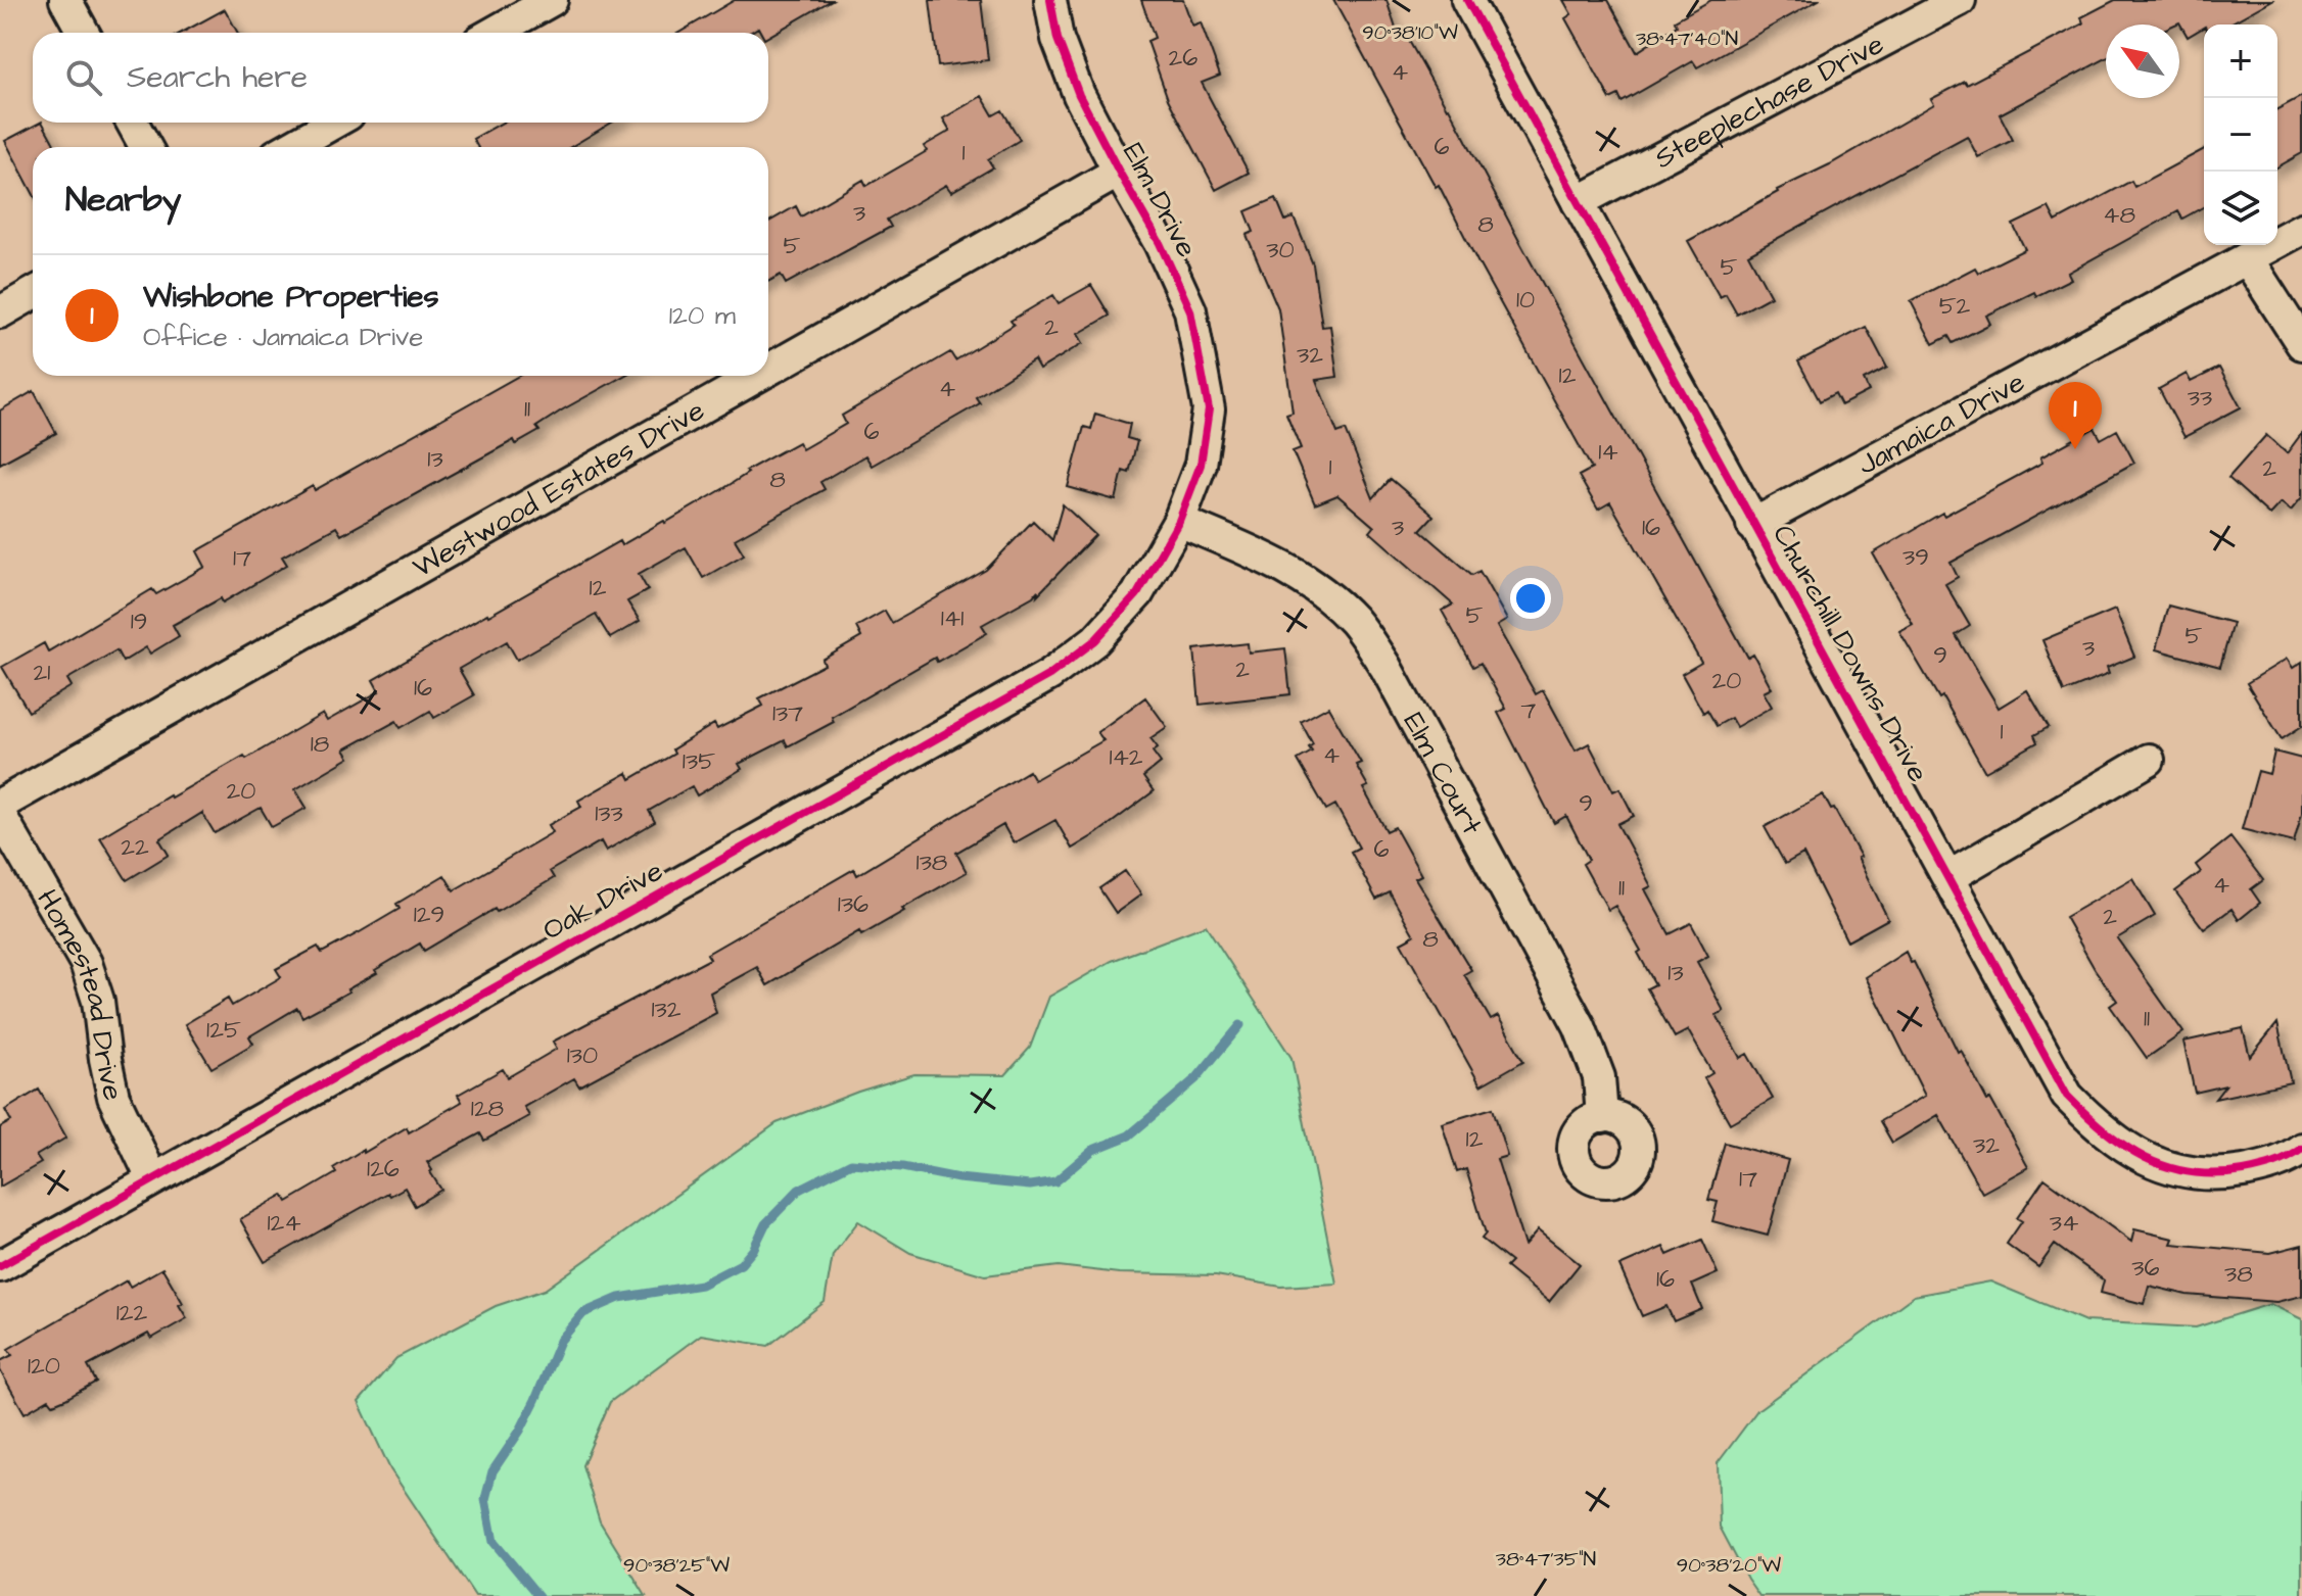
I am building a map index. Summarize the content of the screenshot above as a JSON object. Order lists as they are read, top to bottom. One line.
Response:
{"streets":{"street":["Steeplechase Drive","Elm Drive","Jamaica Drive","Westwood Estates Drive","Churchill Downs Drive","Elm Court","Oak Drive","Homestead Drive"]},"crossings":[["Steeplechase Drive","Churchill Downs Drive"],["Elm Drive","Westwood Estates Drive"],["Elm Drive","Elm Court"],["Elm Drive","Oak Drive"],["Jamaica Drive","Churchill Downs Drive"],["Elm Court","Oak Drive"],["Oak Drive","Homestead Drive"]],"house_numbers":["26","4","6","1","3","48","8","5","30","5","10","52","2","32","12","4","33","11","6","14","13","1","2","8","3","16","39","17","12","5","141","19","5","3","9","2","21","20","16","7","137","1","18","4","142","135","20","9","133","22","6","138","4","11","136","129","2","8","13","132","11","125","130","128","12","32","126","17","124","34","36","38","16","122","120"],"north":"top left","page":{"map_buttons":["+","−"],"search":"Search here","heading":"Nearby","list":[{"mark":"1","name":"Wishbone Properties","note":"Office · Jamaica Drive","value":"120 m"}],"pins":"1"},"coordinates":["90°38'10\"W","38°47'40\"N","38°47'35\"N","90°38'25\"W","90°38'20\"W"]}
